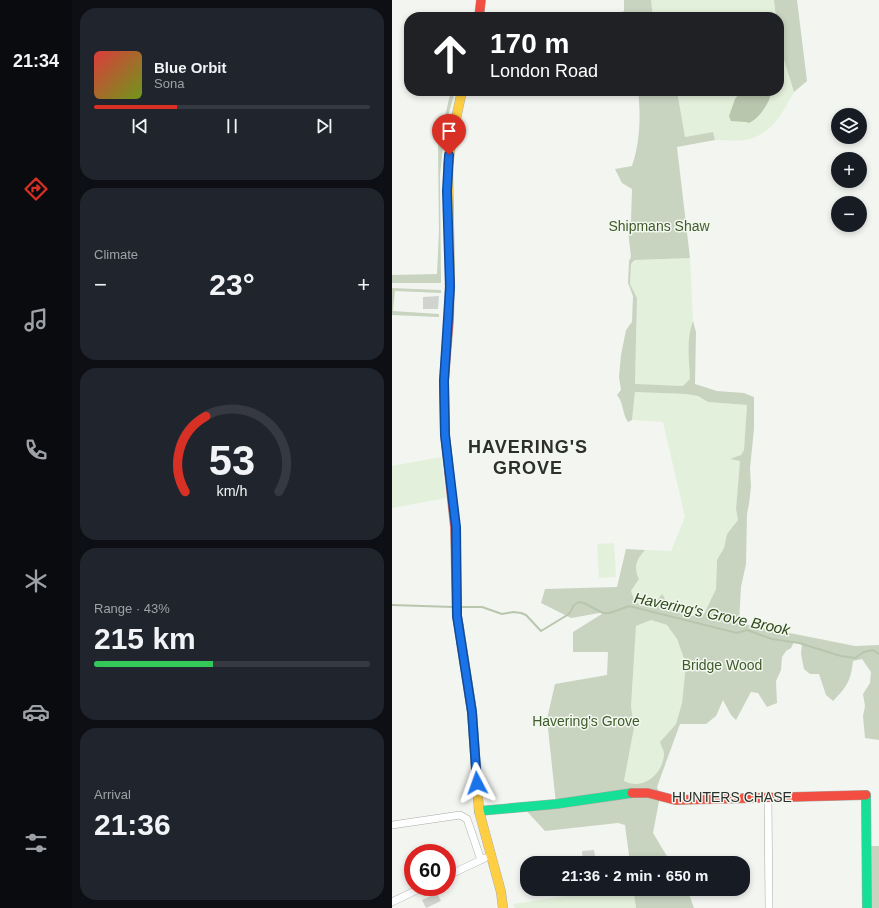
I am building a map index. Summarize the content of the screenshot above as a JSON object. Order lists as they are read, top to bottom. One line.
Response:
{"streets":{"main road":["HUNTERS CHASE"]},"districts":["HAVERING'S GROVE"],"water":["Havering's Grove Brook"],"parks":["Shipmans Shaw","Bridge Wood","Havering's Grove"],"page":{"tabs":"21:34","turn":["170 m","London Road"],"song":["Blue Orbit","Sona"],"map_buttons":["+","−"],"tile":["Climate",["Range · 43%","215 km"],["Arrival","21:36"]],"heat":["−","23°","+"],"limit":"60","trip":"21:36 · 2 min · 650 m","gauge":["53","km/h"]}}
